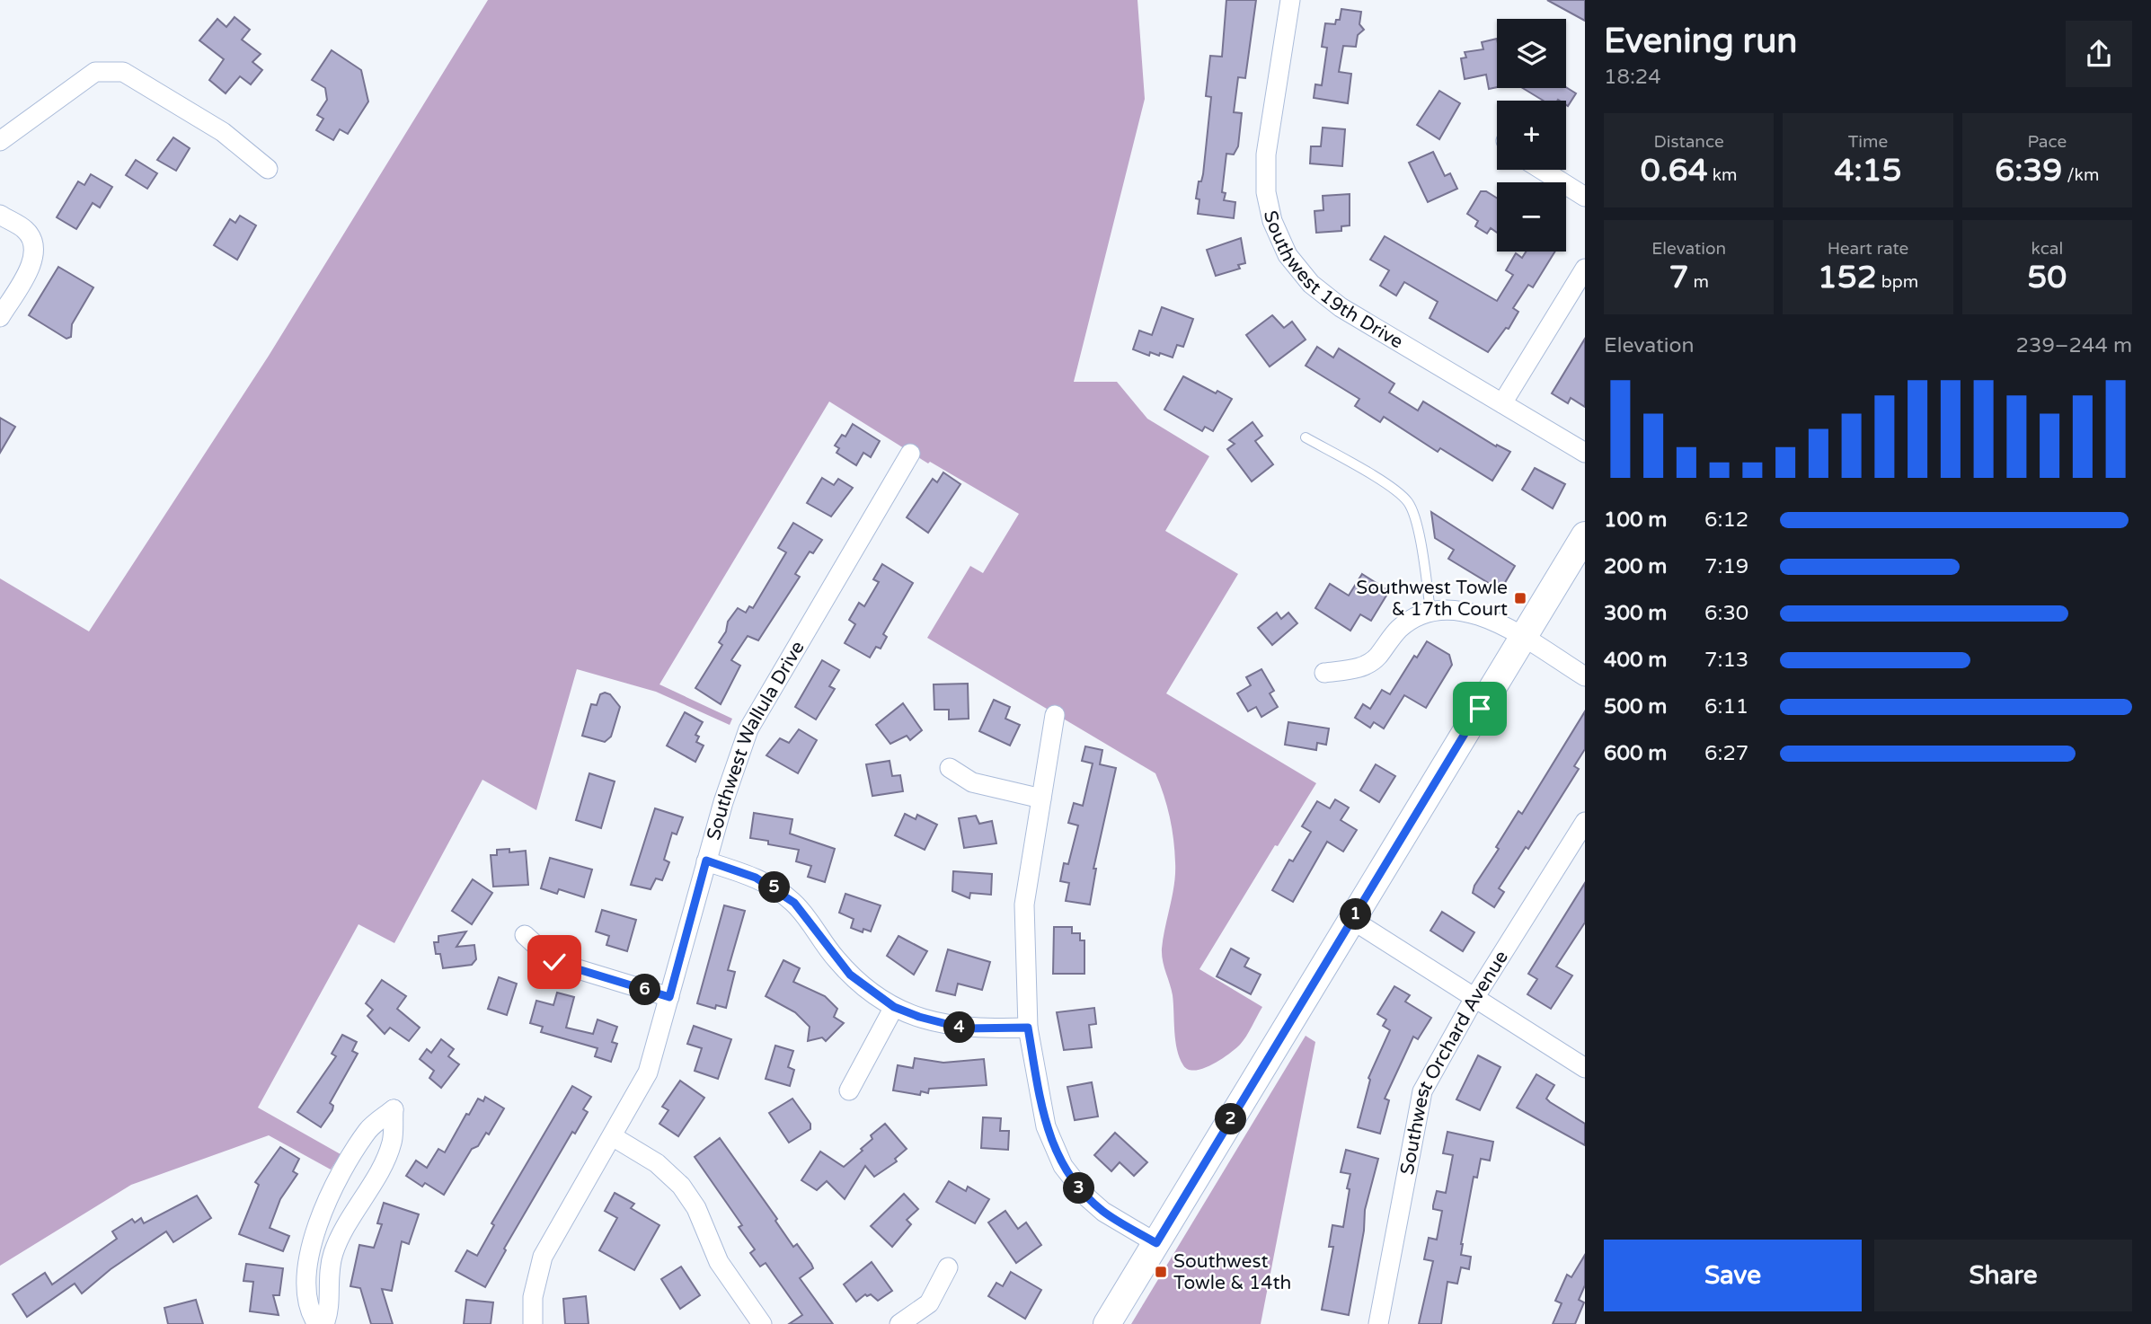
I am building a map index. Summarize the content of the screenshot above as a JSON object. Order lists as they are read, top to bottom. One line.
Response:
{"streets":{"street":["Southwest 19th Drive","Southwest Wallula Drive","Southwest Orchard Avenue"]},"places":{"transit":["Southwest Towle & 17th Court","Southwest Towle & 14th"]},"page":{"heading":["Evening run","18:24"],"map_buttons":["+","−"],"stats":[["Distance","0.64 km"],["Time","4:15"],["Pace","6:39 /km"],["Elevation","7 m"],["Heart rate","152 bpm"],["kcal","50"]],"chart":["Elevation","239–244 m"],"list":[{"name":"100 m","note":"6:12"},{"name":"200 m","note":"7:19"},{"name":"300 m","note":"6:30"},{"name":"400 m","note":"7:13"},{"name":"500 m","note":"6:11"},{"name":"600 m","note":"6:27"}],"pins":["5","1","6","4","2","3"],"buttons":["Save","Share"]}}
